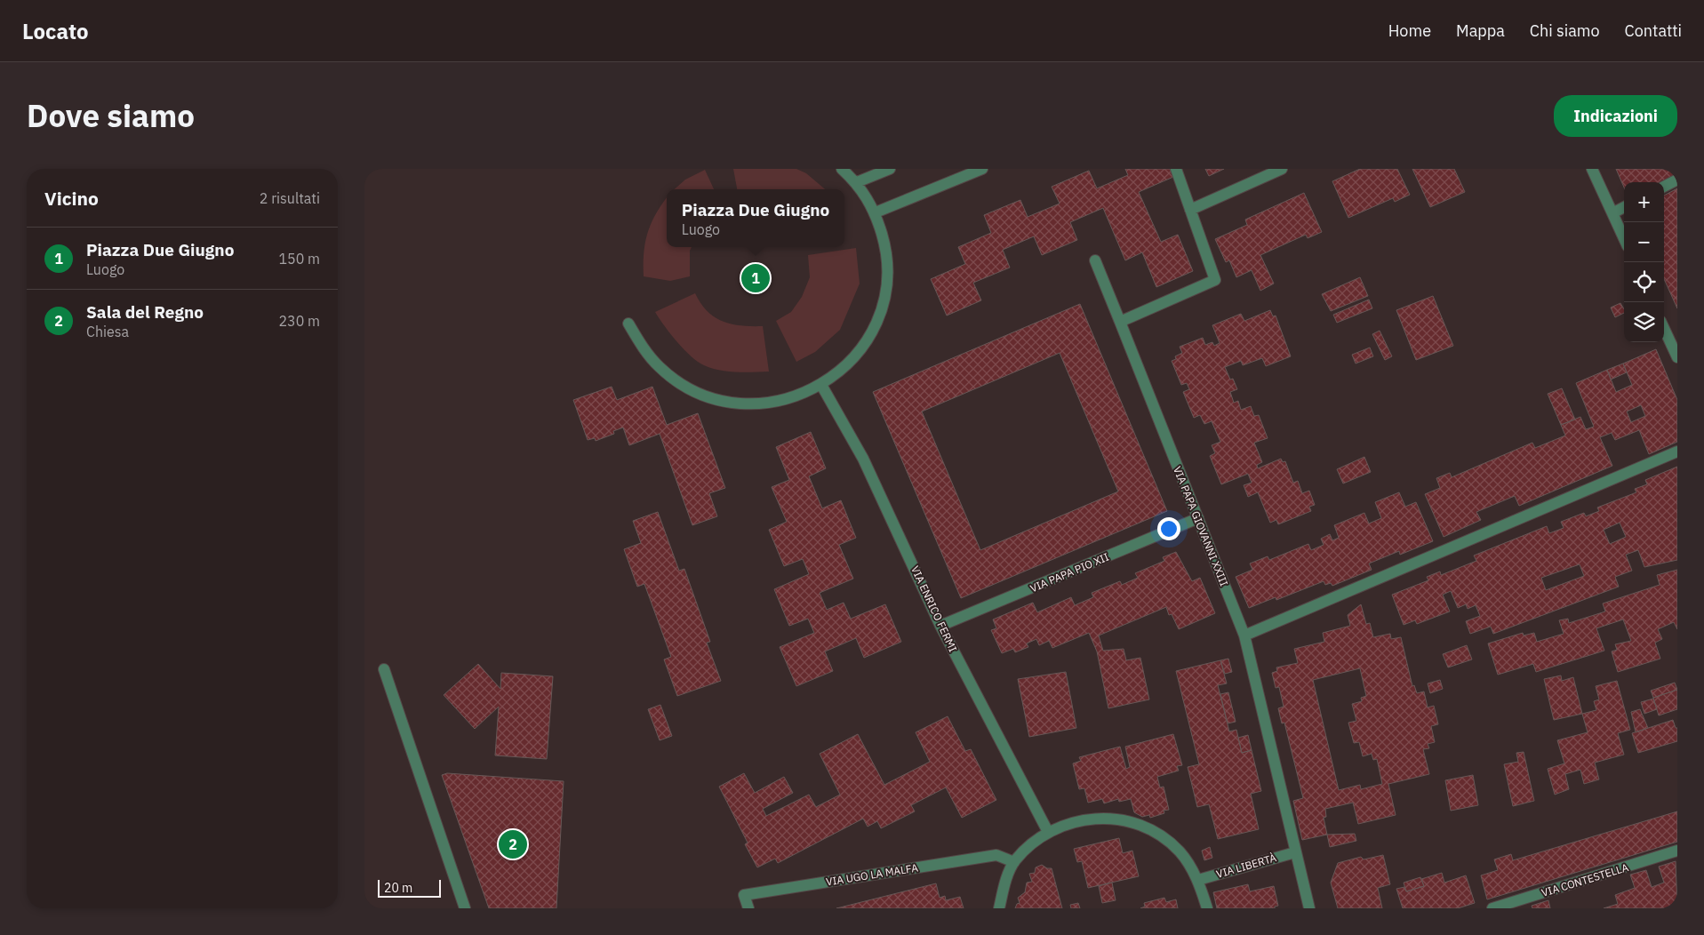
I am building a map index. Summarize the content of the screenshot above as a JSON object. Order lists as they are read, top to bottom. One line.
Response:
{"streets":{"street":["VIA PAPA GIOVANNI XXIII","VIA PAPA PIO XII","VIA ENRICO FERMI","VIA LIBERTÀ","VIA UGO LA MALFA","VIA CONTESTELLA"]},"crossings":[["VIA PAPA GIOVANNI XXIII","VIA PAPA PIO XII"],["VIA PAPA GIOVANNI XXIII","VIA LIBERTÀ"],["VIA PAPA PIO XII","VIA ENRICO FERMI"]],"scale_bar":"20 m","page":{"header":"Locato","nav":["Home","Mappa","Chi siamo","Contatti"],"title":"Dove siamo","buttons":"Indicazioni","heading":["Vicino","2 risultati"],"map_buttons":["+","−"],"popup":["Piazza Due Giugno","Luogo"],"list":[{"mark":"1","name":"Piazza Due Giugno","note":"Luogo","value":"150 m"},{"mark":"2","name":"Sala del Regno","note":"Chiesa","value":"230 m"}],"pins":["1","2"],"scale":"20 m"}}
